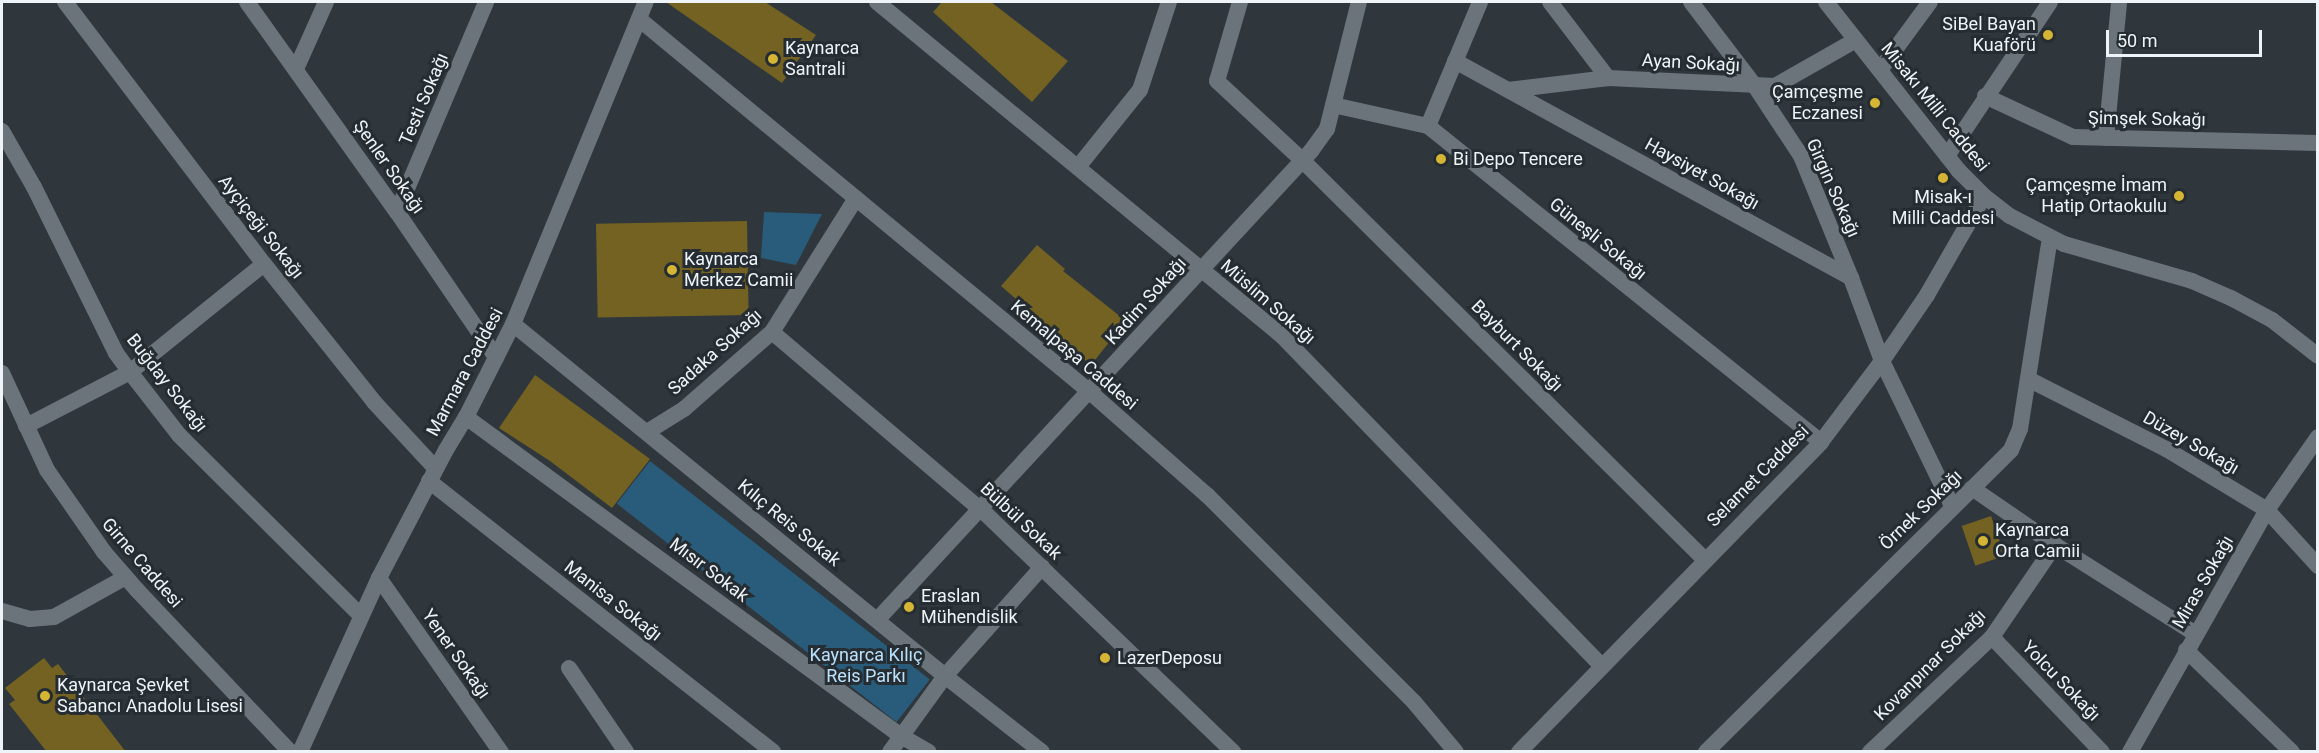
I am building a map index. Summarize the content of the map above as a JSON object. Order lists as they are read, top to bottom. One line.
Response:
{"streets":{"street":["Ayan Sokağı","Testi Sokağı","Misakı Milli Caddesi","Şimşek Sokağı","Şenler Sokağı","Haysiyet Sokağı","Girgin Sokağı","Ayçiçeği Sokağı","Güneşli Sokağı","Kadim Sokağı","Müslim Sokağı","Bayburt Sokağı","Sadaka Sokağı","Kemalpaşa Caddesi","Marmara Caddesi","Buğday Sokağı","Düzey Sokağı","Selamet Caddesi","Örnek Sokağı","Bülbül Sokak","Kılıç Reis Sokak","Girne Caddesi","Mısır Sokak","Miras Sokağı","Manisa Sokağı","Yener Sokağı","Kovanpınar Sokağı","Yolcu Sokağı"]},"crossings":[["Ayan Sokağı","Misakı Milli Caddesi"],["Ayan Sokağı","Haysiyet Sokağı"],["Ayan Sokağı","Girgin Sokağı"],["Testi Sokağı","Şenler Sokağı"],["Misakı Milli Caddesi","Selamet Caddesi"],["Misakı Milli Caddesi","Örnek Sokağı"],["Şenler Sokağı","Marmara Caddesi"],["Haysiyet Sokağı","Girgin Sokağı"],["Ayçiçeği Sokağı","Marmara Caddesi"],["Ayçiçeği Sokağı","Manisa Sokağı"],["Güneşli Sokağı","Kadim Sokağı"],["Güneşli Sokağı","Selamet Caddesi"],["Kadim Sokağı","Müslim Sokağı"],["Kadim Sokağı","Bayburt Sokağı"],["Kadim Sokağı","Kemalpaşa Caddesi"],["Kadim Sokağı","Bülbül Sokak"],["Kadim Sokağı","Kılıç Reis Sokak"],["Müslim Sokağı","Selamet Caddesi"],["Bayburt Sokağı","Selamet Caddesi"],["Sadaka Sokağı","Kemalpaşa Caddesi"],["Sadaka Sokağı","Bülbül Sokak"],["Sadaka Sokağı","Kılıç Reis Sokak"],["Kemalpaşa Caddesi","Marmara Caddesi"],["Marmara Caddesi","Buğday Sokağı"],["Marmara Caddesi","Kılıç Reis Sokak"],["Marmara Caddesi","Mısır Sokak"],["Marmara Caddesi","Manisa Sokağı"],["Marmara Caddesi","Yener Sokağı"],["Düzey Sokağı","Örnek Sokağı"],["Düzey Sokağı","Miras Sokağı"],["Kovanpınar Sokağı","Yolcu Sokağı"]],"parks":["Kaynarca Kılıç Reis Parkı"],"places":["SiBel Bayan Kuaförü","Kaynarca Santrali","Çamçeşme Eczanesi","Bi Depo Tencere","Misak-ı Milli Caddesi","Çamçeşme İmam Hatip Ortaokulu","Kaynarca Merkez Camii","Kaynarca Orta Camii","Eraslan Mühendislik","LazerDeposu","Kaynarca Şevket Sabancı Anadolu Lisesi"],"scale_bar":"50 m"}
